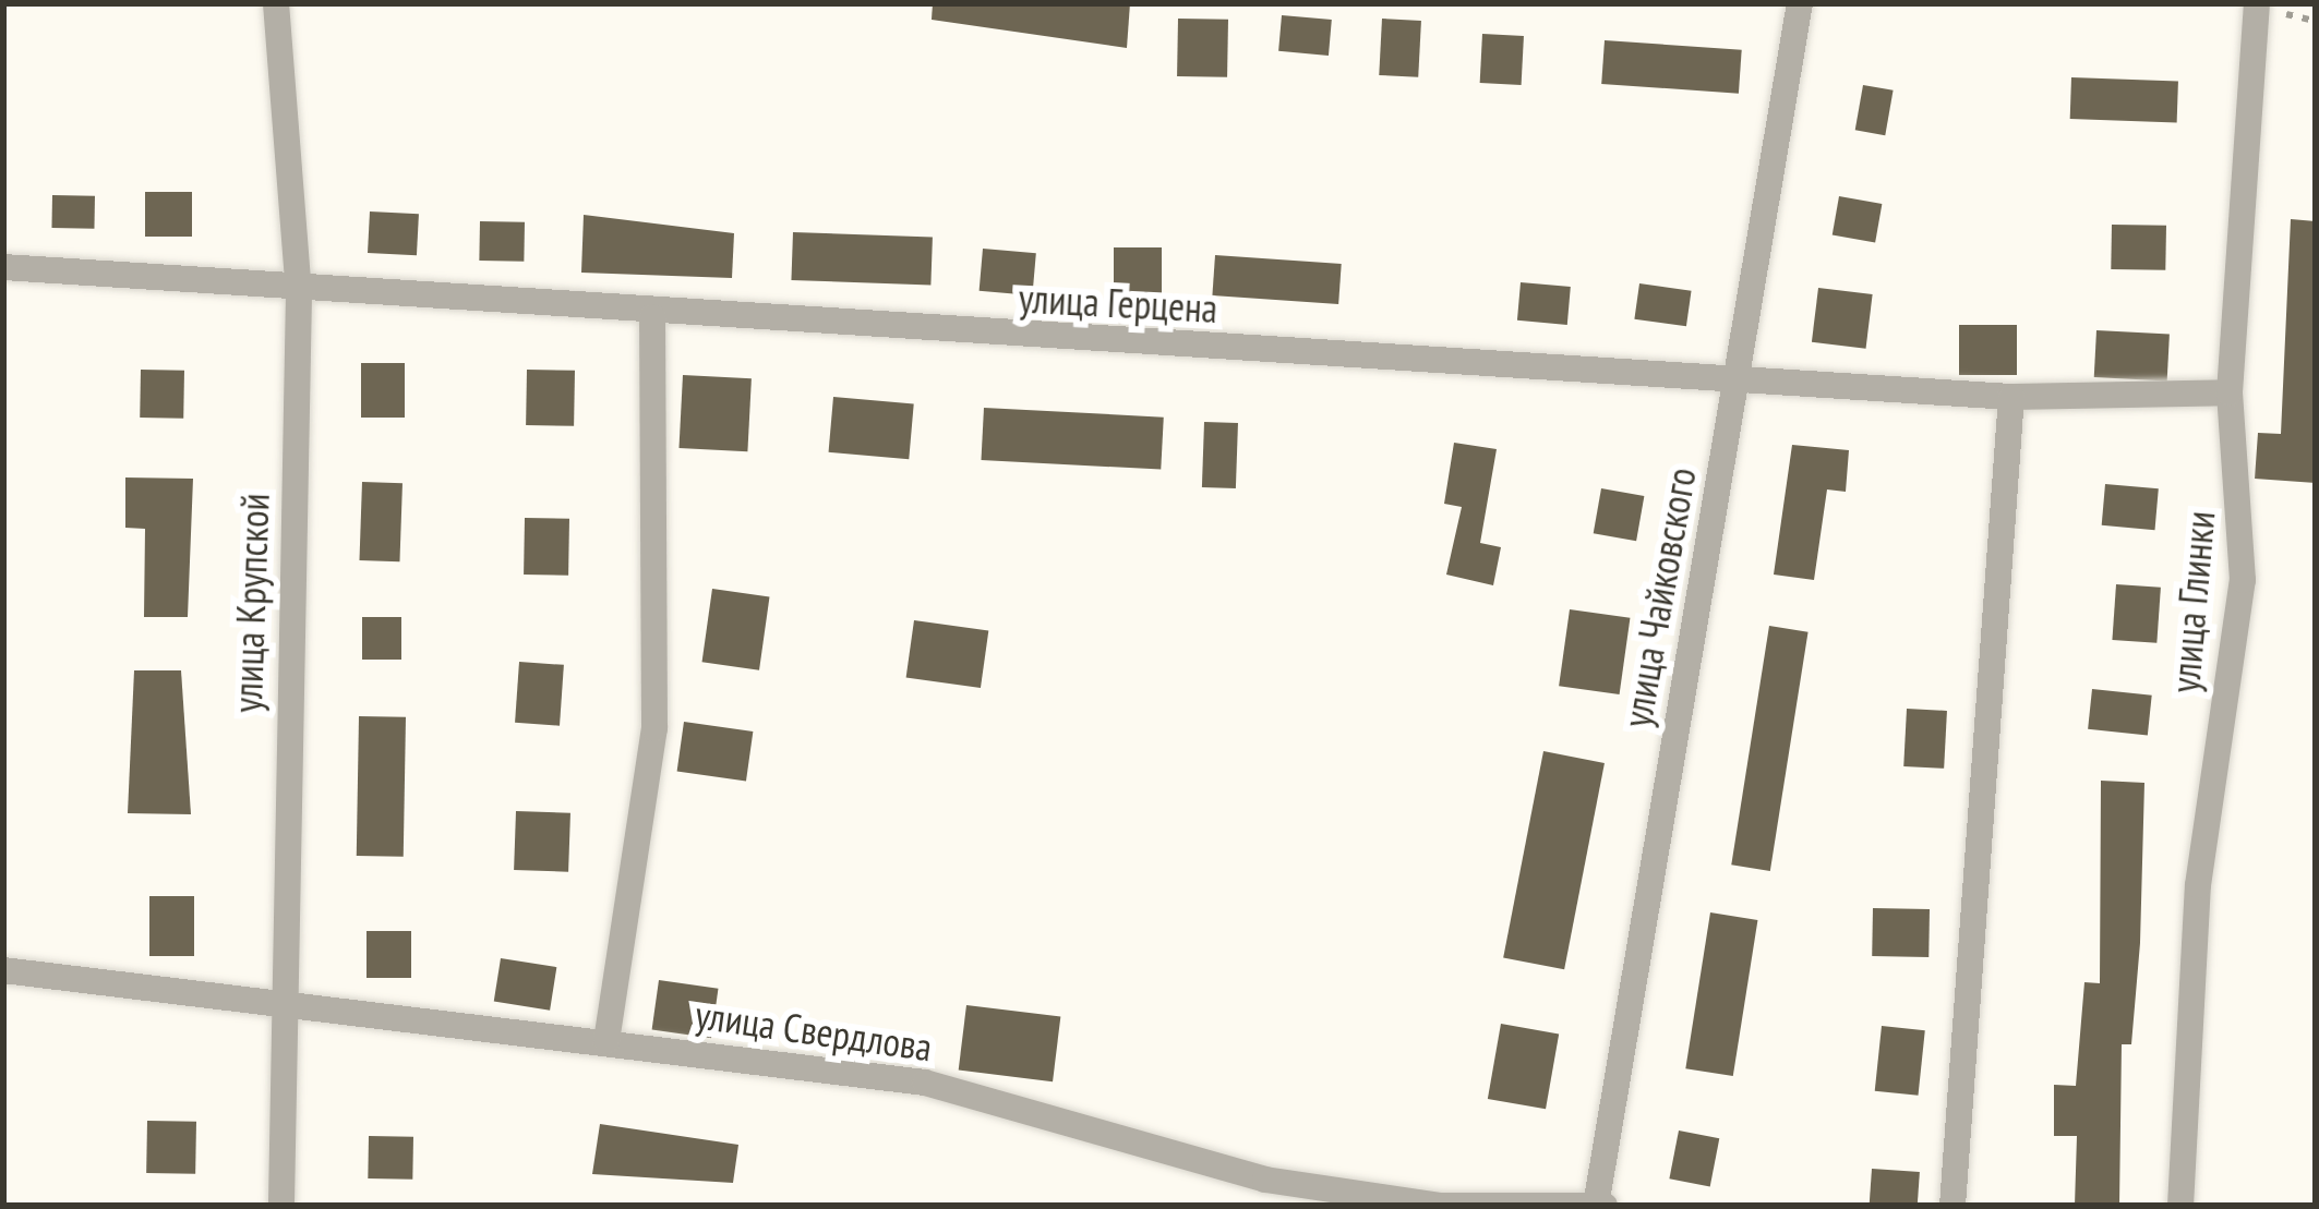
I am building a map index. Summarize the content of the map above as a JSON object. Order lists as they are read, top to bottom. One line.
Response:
{"streets":{"street":["улица Герцена","улица Чайковского","улица Глинки","улица Крупской","улица Свердлова"]},"crossings":[["улица Герцена","улица Чайковского"],["улица Герцена","улица Глинки"],["улица Герцена","улица Крупской"],["улица Чайковского","улица Свердлова"],["улица Крупской","улица Свердлова"]]}
